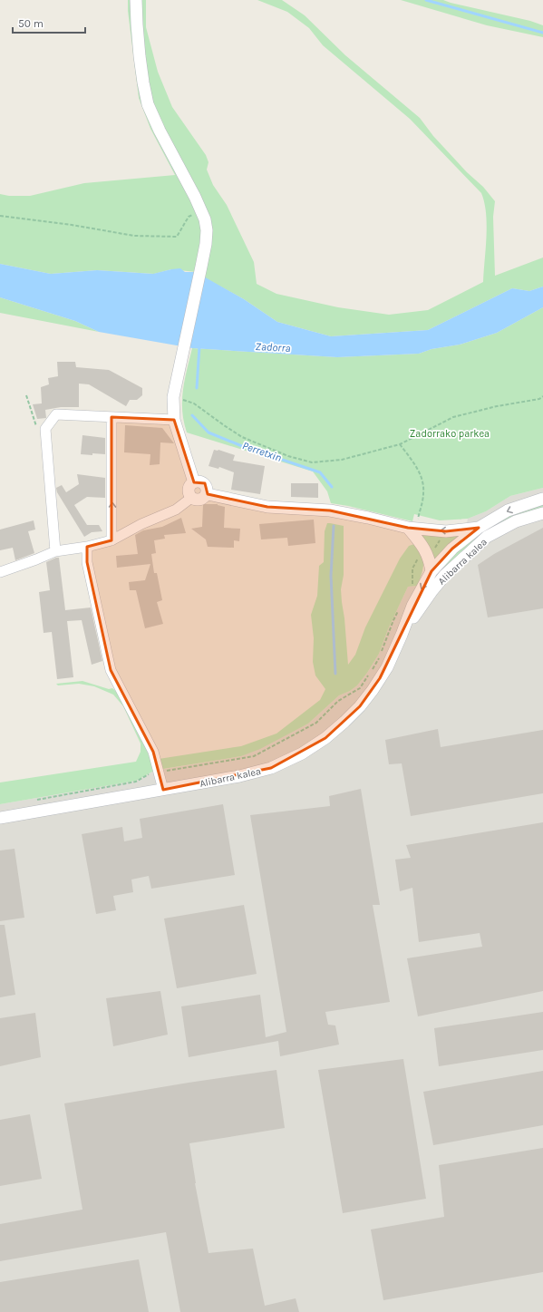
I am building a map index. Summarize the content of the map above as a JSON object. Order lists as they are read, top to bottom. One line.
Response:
{"streets":{"street":["Alibarra kalea"]},"water":["Zadorra","Perretxin"],"parks":["Zadorrako parkea"],"scale_bar":"50 m"}
